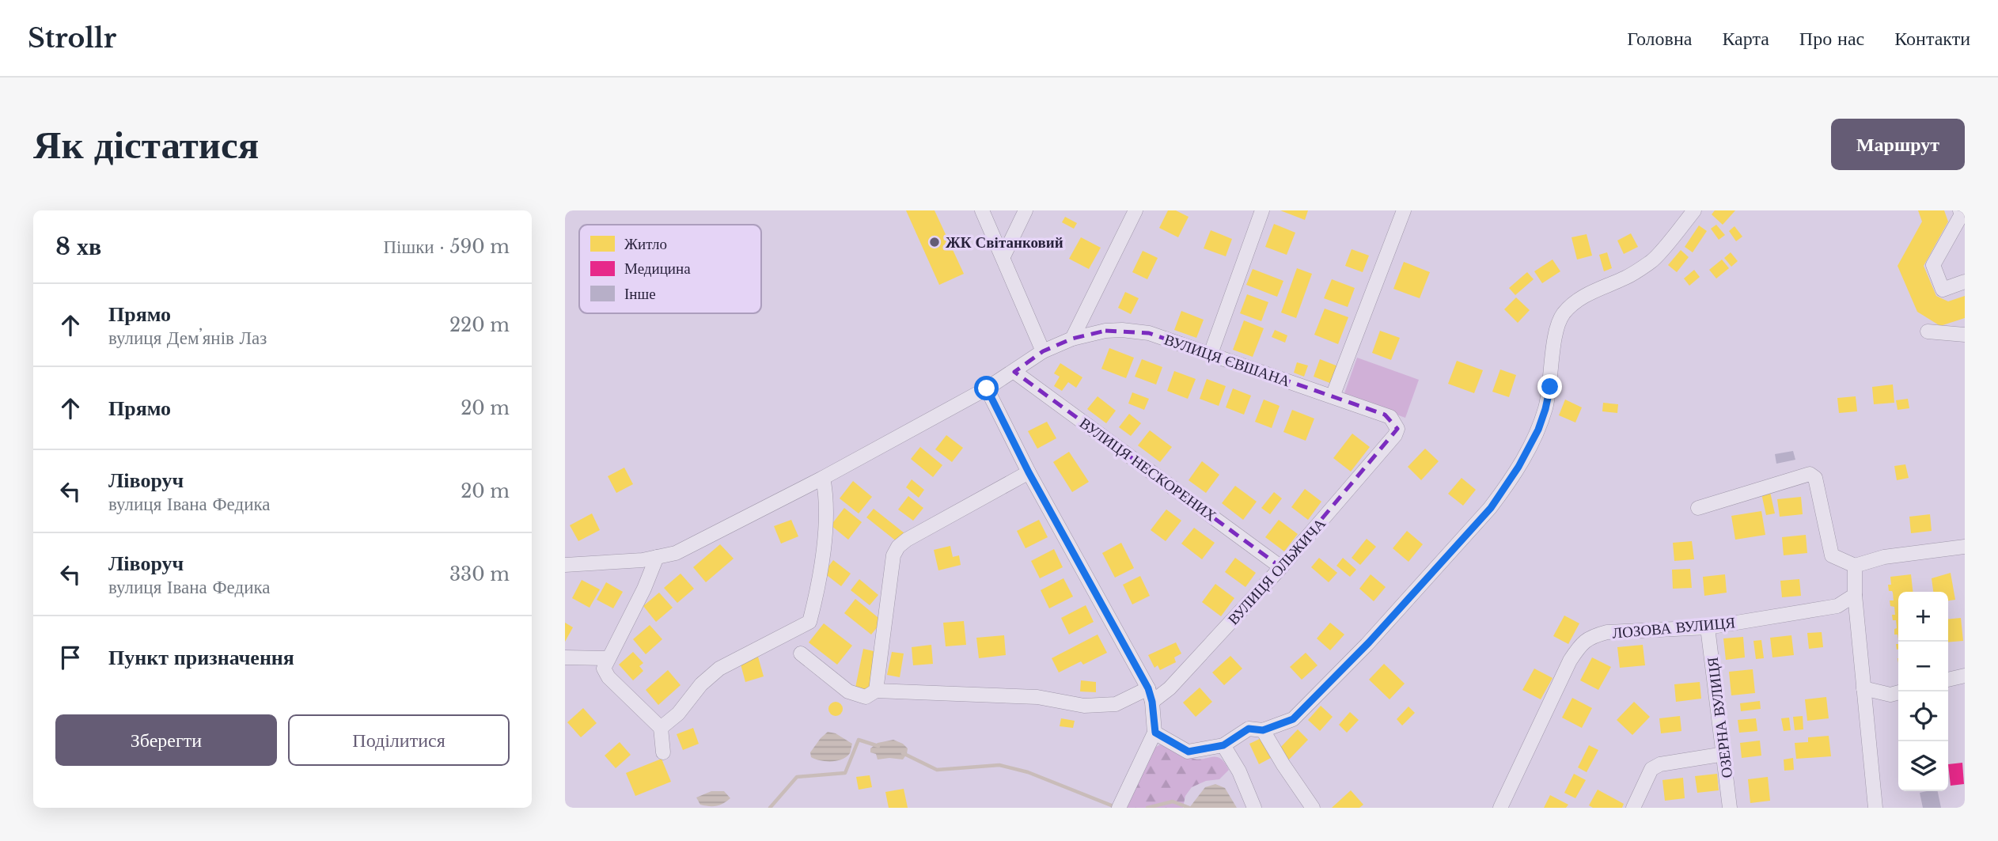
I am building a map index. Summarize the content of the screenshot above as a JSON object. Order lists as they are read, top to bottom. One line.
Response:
{"streets":{"street":["ВУЛИЦЯ ЄВШАНА","ВУЛИЦЯ НЕСКОРЕНИХ","ВУЛИЦЯ ОЛЬЖИЧА","ЛОЗОВА ВУЛИЦЯ","ОЗЕРНА ВУЛИЦЯ"]},"crossings":[["ВУЛИЦЯ ЄВШАНА","ВУЛИЦЯ НЕСКОРЕНИХ"],["ВУЛИЦЯ ЄВШАНА","ВУЛИЦЯ ОЛЬЖИЧА"],["ВУЛИЦЯ НЕСКОРЕНИХ","ВУЛИЦЯ ОЛЬЖИЧА"],["ЛОЗОВА ВУЛИЦЯ","ОЗЕРНА ВУЛИЦЯ"]],"places":["ЖК Світанковий"],"legend":["Житло","Медицина","Інше"],"page":{"header":"Strollr","nav":["Головна","Карта","Про нас","Контакти"],"buttons":["Маршрут",["Зберегти","Поділитися"]],"title":"Як дістатися","heading":["8 хв","Пішки · 590 m"],"list":[["Прямо","вулиця Демʼянів Лаз","220 m"],["Прямо","20 m"],["Ліворуч","вулиця Івана Федика","20 m"],["Ліворуч","вулиця Івана Федика","330 m"],"Пункт призначення"],"map_buttons":["+","−"]}}
